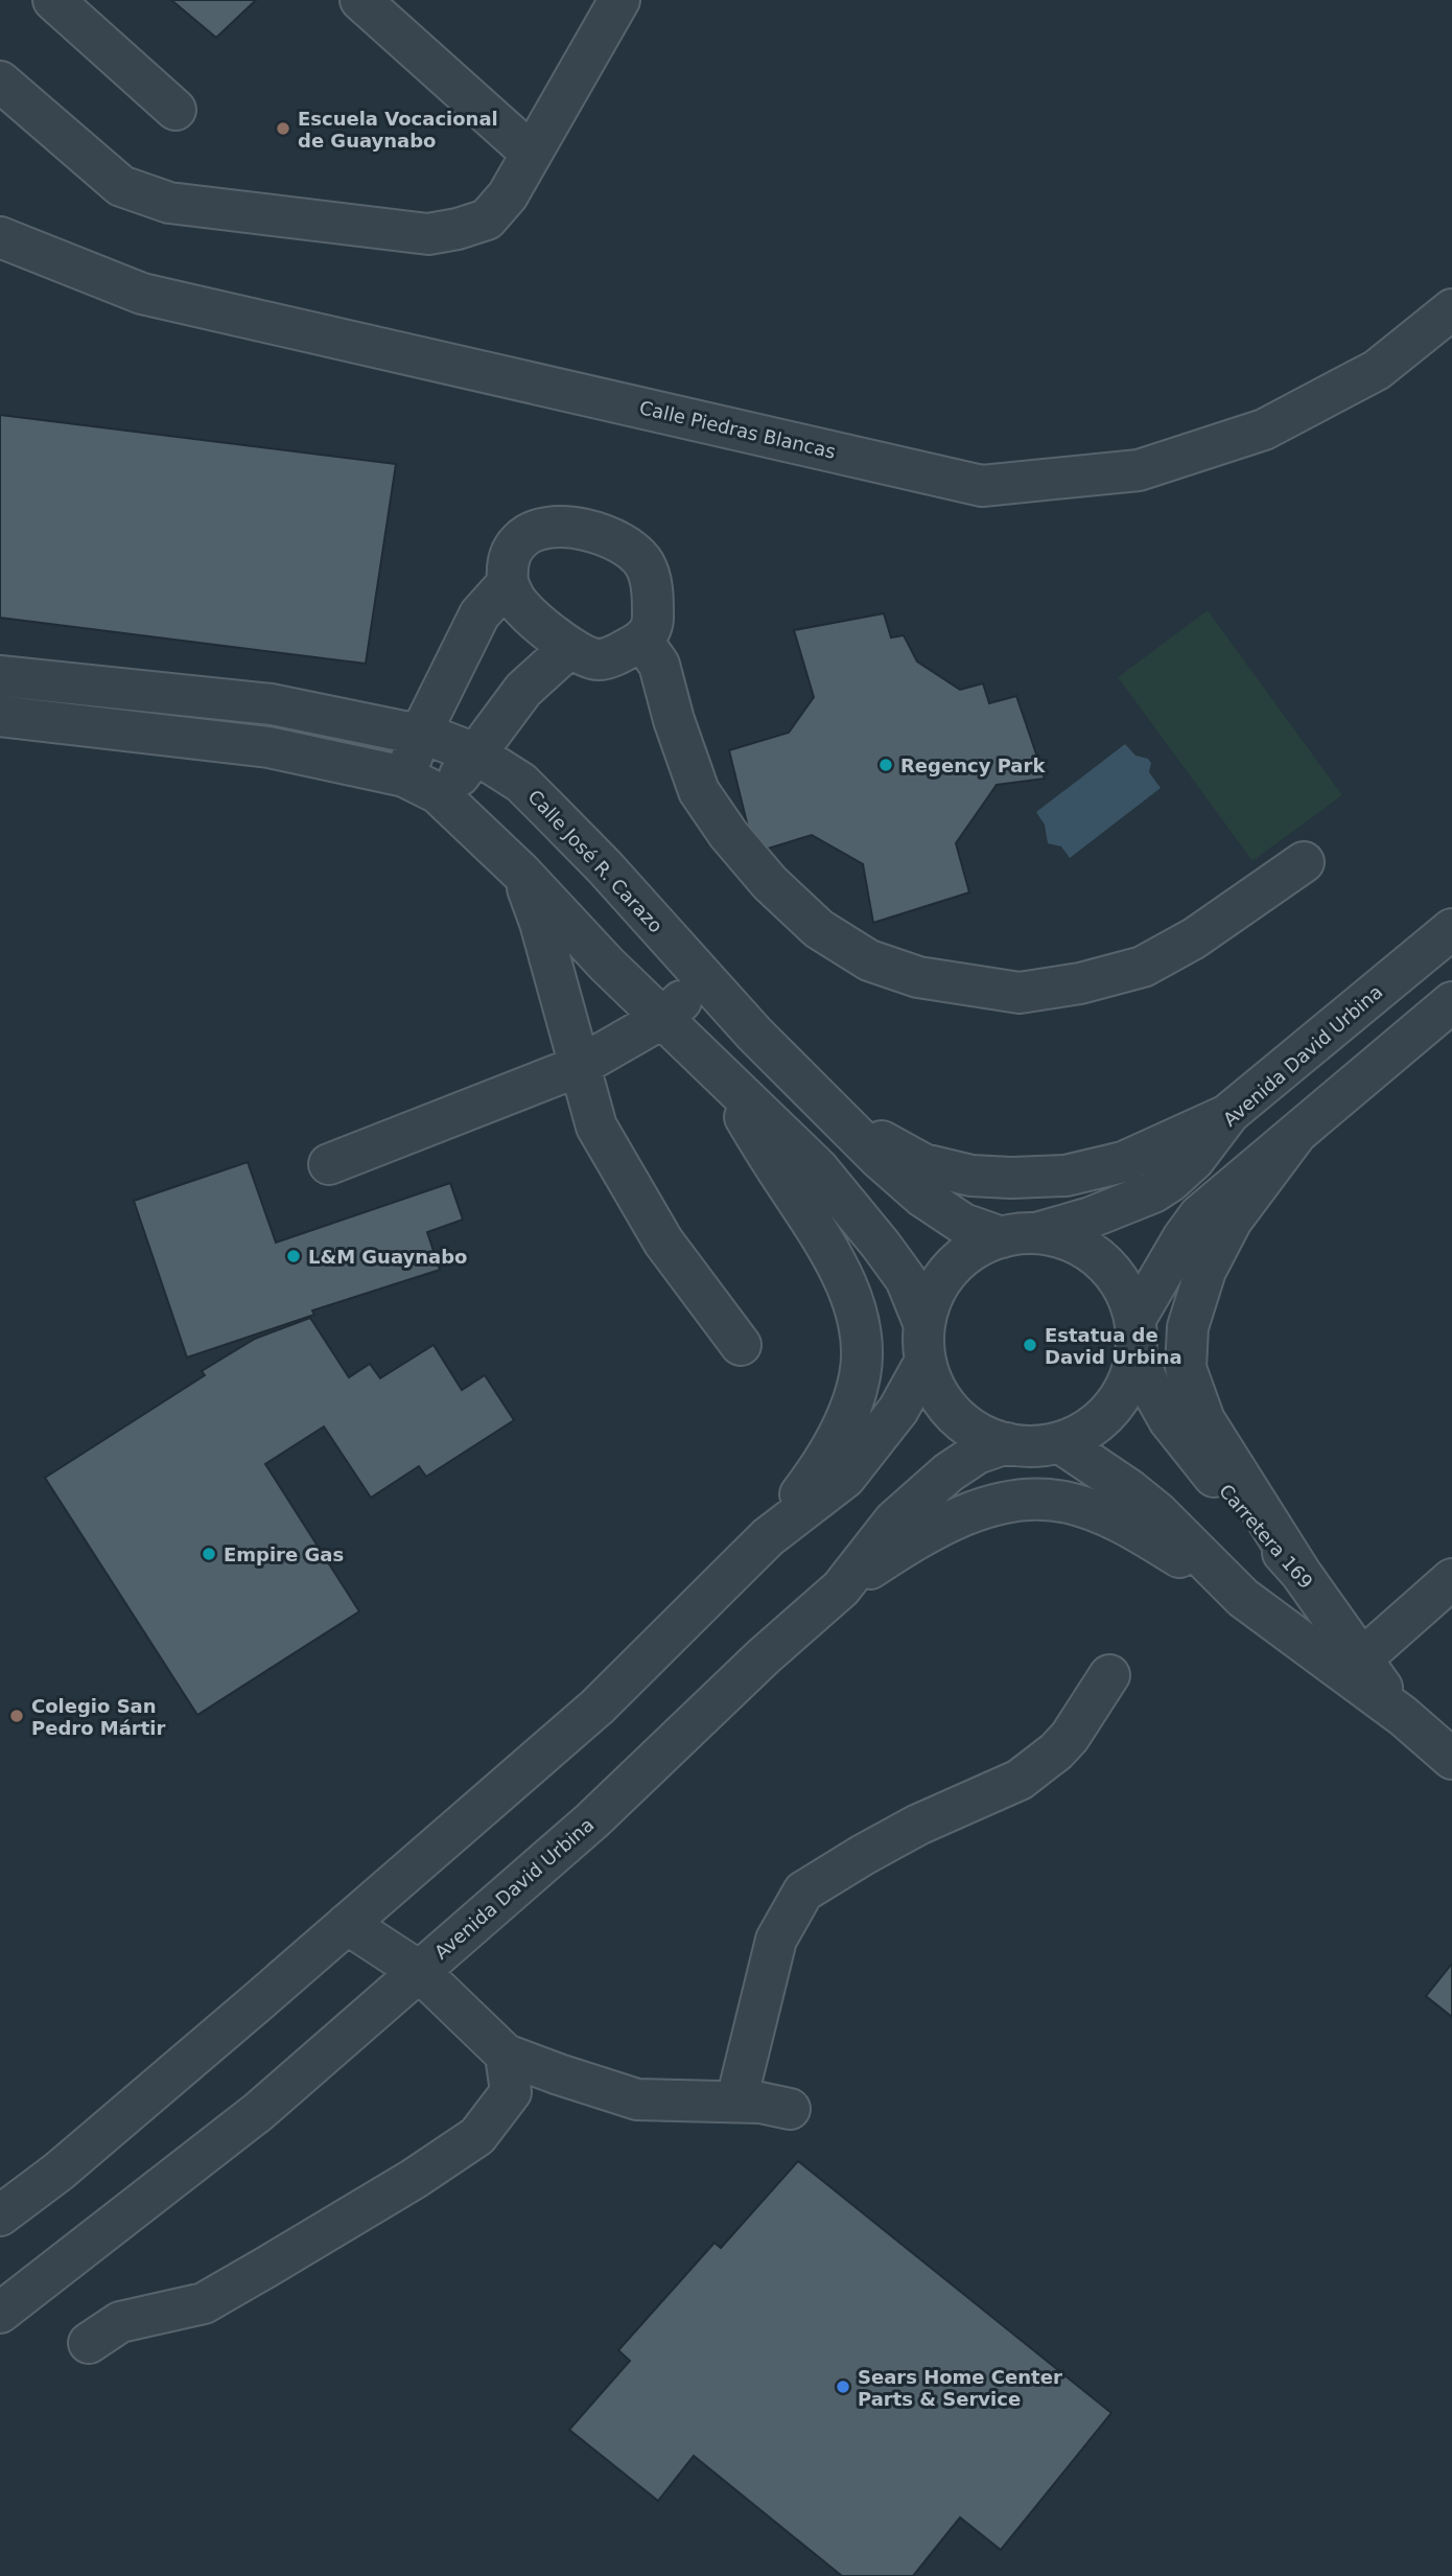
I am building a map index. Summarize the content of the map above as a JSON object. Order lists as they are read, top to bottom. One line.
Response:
{"streets":{"street":["Calle Piedras Blancas","Calle José R. Carazo","Avenida David Urbina","Carretera 169"]},"crossings":[["Calle José R. Carazo","Avenida David Urbina"],["Calle José R. Carazo","Carretera 169"],["Avenida David Urbina","Carretera 169"]],"places":["Escuela Vocacional de Guaynabo","Regency Park","L&M Guaynabo","Estatua de David Urbina","Empire Gas","Colegio San Pedro Mártir","Sears Home Center Parts & Service"]}
